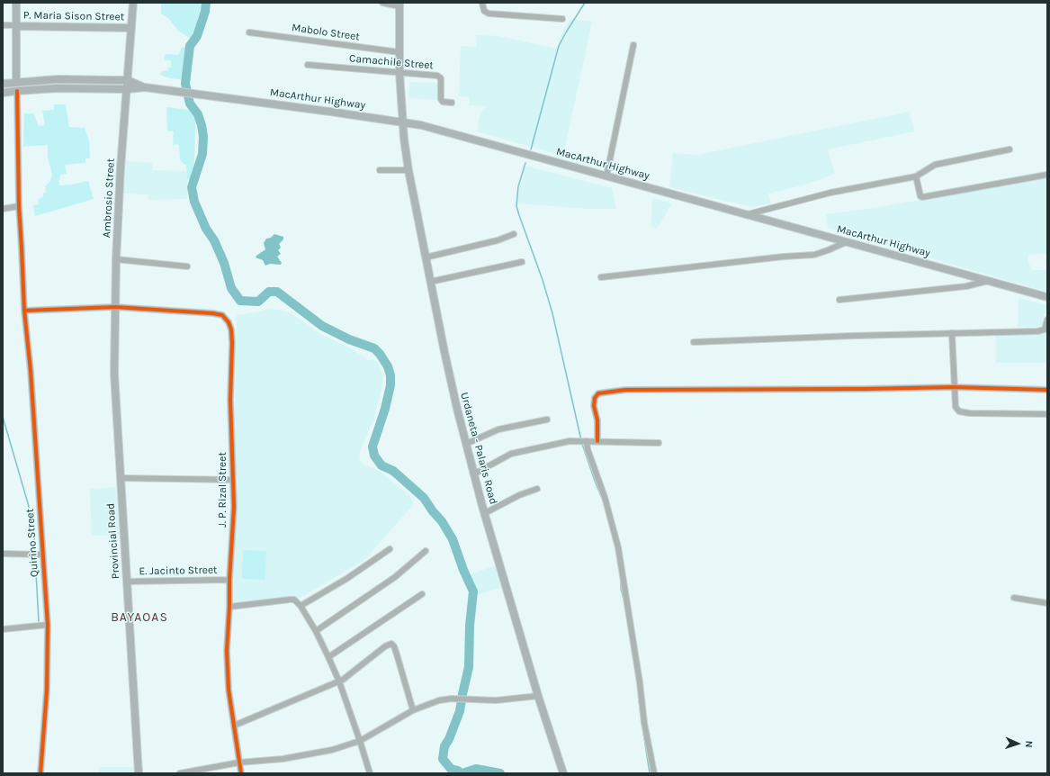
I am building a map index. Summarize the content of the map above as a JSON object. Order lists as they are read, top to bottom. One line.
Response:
{"streets":{"main road":["P. Maria Sison Street","MacArthur Highway","Ambrosio Street","Urdaneta - Palaris Road","Provincial Road"],"street":["Mabolo Street","Camachile Street","J. P. Rizal Street","Quirino Street","E. Jacinto Street"]},"crossings":[["P. Maria Sison Street","Ambrosio Street"],["Mabolo Street","Urdaneta - Palaris Road"],["Camachile Street","Urdaneta - Palaris Road"],["MacArthur Highway","Ambrosio Street"],["MacArthur Highway","Urdaneta - Palaris Road"],["MacArthur Highway","Quirino Street"],["Ambrosio Street","J. P. Rizal Street"],["Ambrosio Street","Provincial Road"],["J. P. Rizal Street","Provincial Road"],["J. P. Rizal Street","Quirino Street"],["J. P. Rizal Street","E. Jacinto Street"],["Provincial Road","E. Jacinto Street"]],"districts":["BAYAOAS"],"north":"right"}
